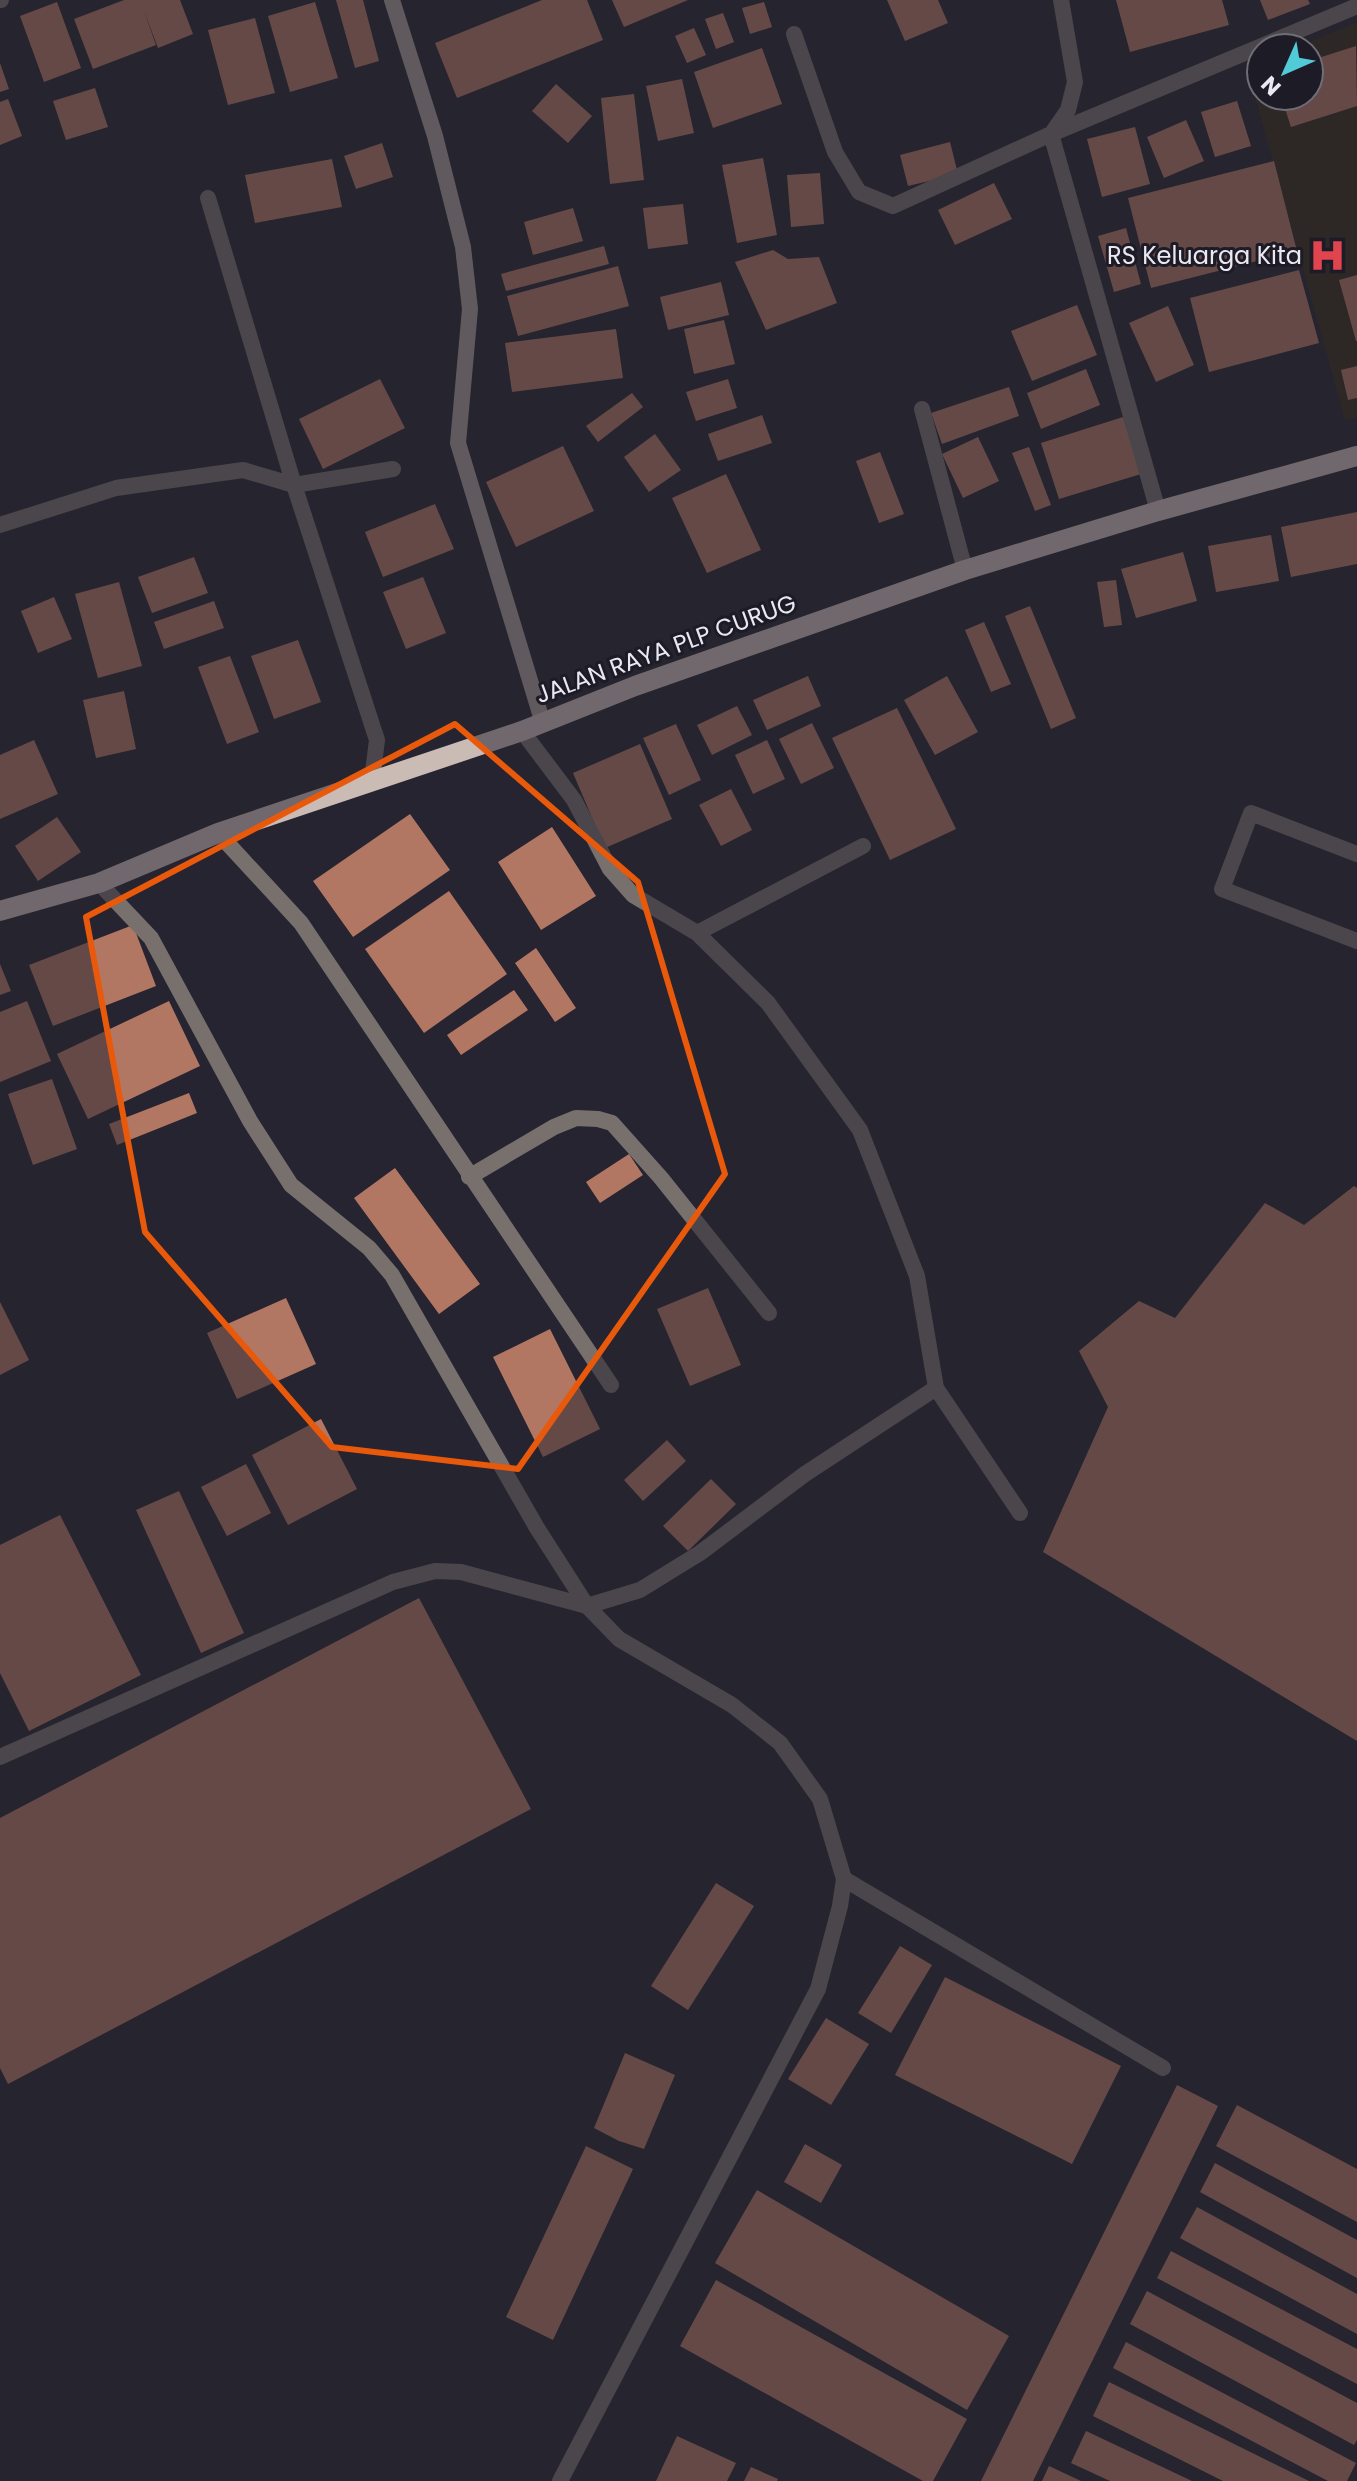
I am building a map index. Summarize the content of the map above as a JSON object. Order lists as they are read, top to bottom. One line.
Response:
{"streets":{"main road":["JALAN RAYA PLP CURUG"]},"places":{"hospital":["RS Keluarga Kita"]},"north":"bottom left"}
